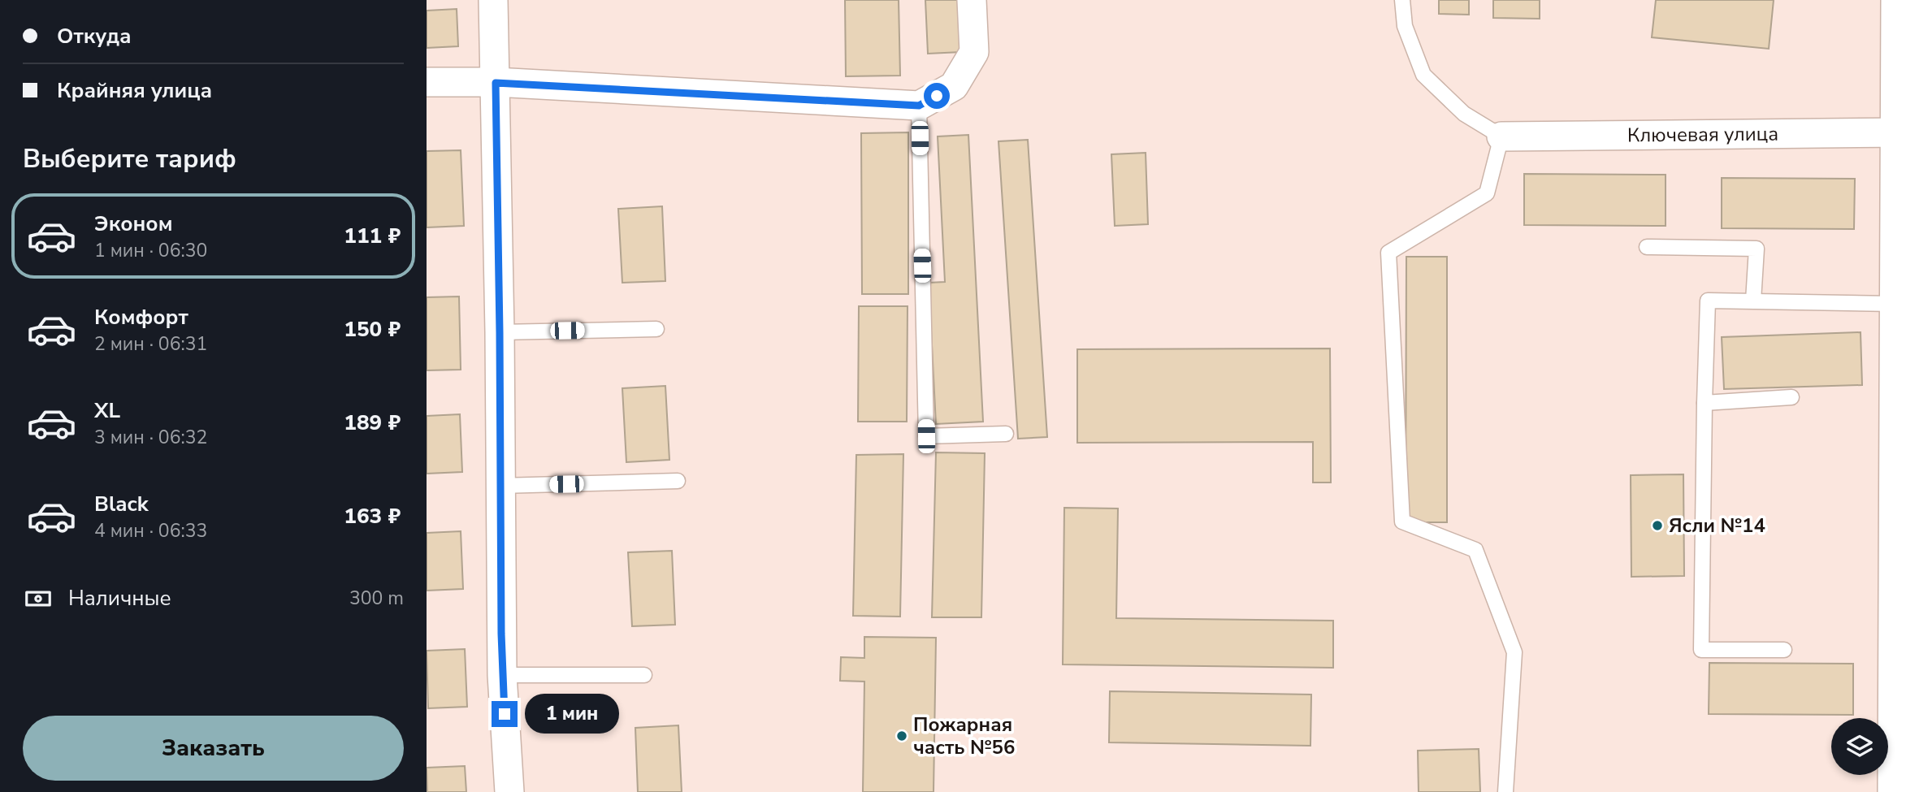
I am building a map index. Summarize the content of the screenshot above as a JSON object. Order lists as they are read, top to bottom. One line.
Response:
{"streets":{"street":["Ключевая улица"]},"places":["Ясли №14","Пожарная часть №56"],"page":{"banner":["Откуда","Крайняя улица"],"heading":"Выберите тариф","list":[{"name":"Эконом","note":"1 мин · 06:30","value":"111 ₽"},{"name":"Комфорт","note":"2 мин · 06:31","value":"150 ₽"},{"name":"XL","note":"3 мин · 06:32","value":"189 ₽"},{"name":"Black","note":"4 мин · 06:33","value":"163 ₽"}],"pay":["Наличные","300 m"],"bubble":"1 мин","buttons":"Заказать"}}
